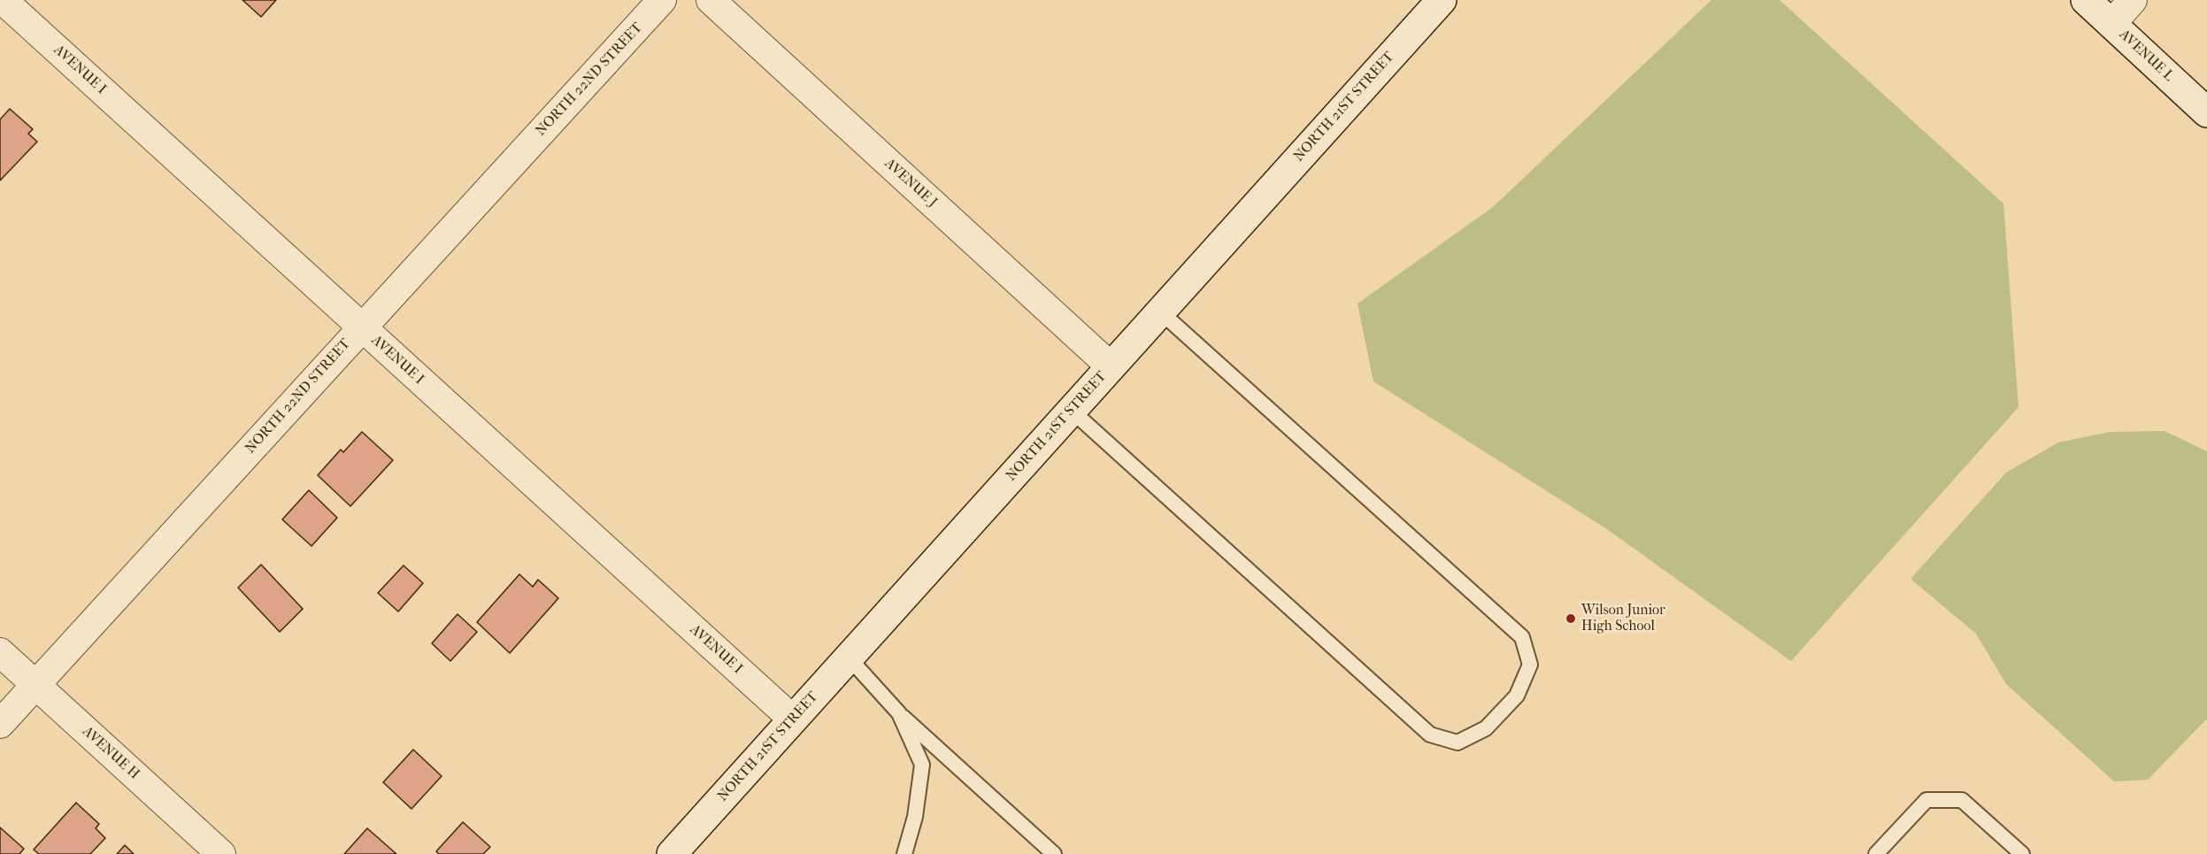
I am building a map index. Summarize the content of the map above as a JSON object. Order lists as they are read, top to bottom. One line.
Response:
{"streets":{"street":["AVENUE L","AVENUE I","NORTH 22ND STREET","NORTH 21ST STREET","AVENUE J","AVENUE H"]},"crossings":[["AVENUE I","NORTH 22ND STREET"],["AVENUE I","NORTH 21ST STREET"],["NORTH 22ND STREET","AVENUE H"],["NORTH 21ST STREET","AVENUE J"]],"places":["Wilson Junior High School"]}
